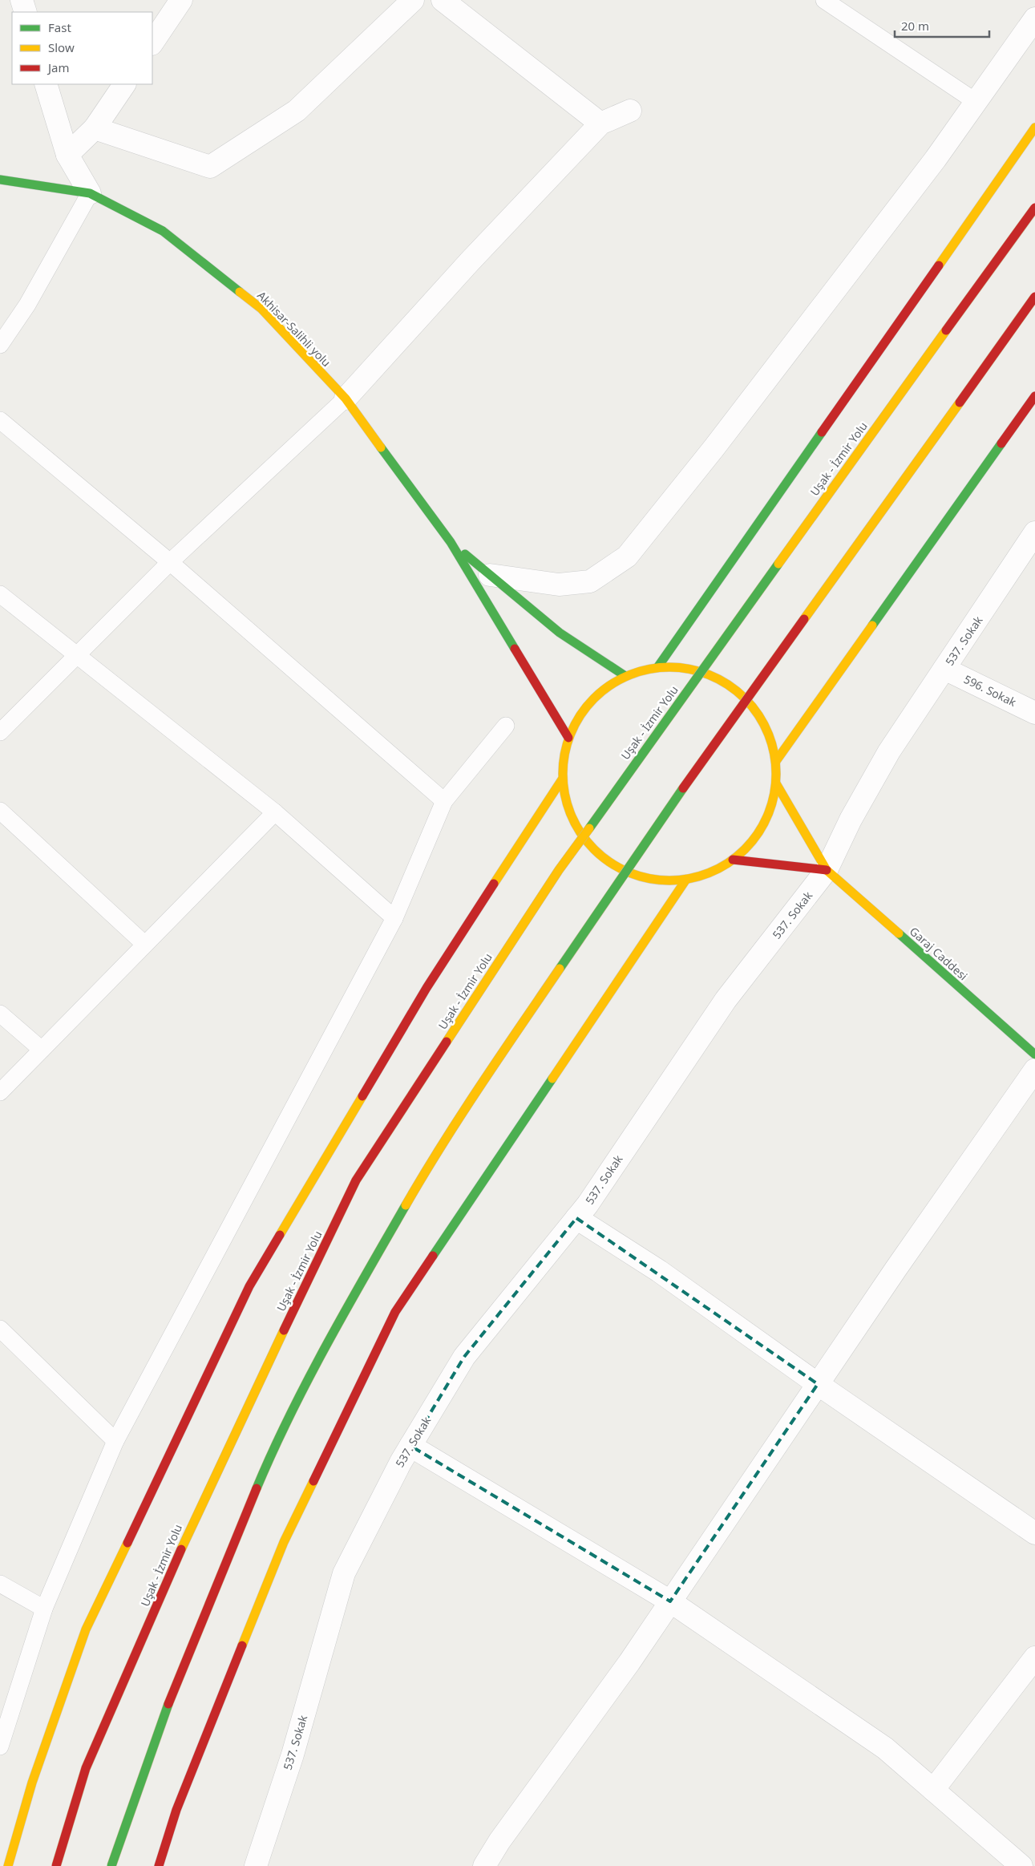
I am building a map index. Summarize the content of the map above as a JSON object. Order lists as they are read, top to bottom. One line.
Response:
{"streets":{"main road":["Akhisar-Salihli yolu","Uşak - İzmir Yolu","Garaj Caddesi"],"street":["537. Sokak","596. Sokak"]},"crossings":[["537. Sokak","596. Sokak"],["537. Sokak","Garaj Caddesi"]],"legend":["Fast","Slow","Jam"],"scale_bar":"20 m"}
